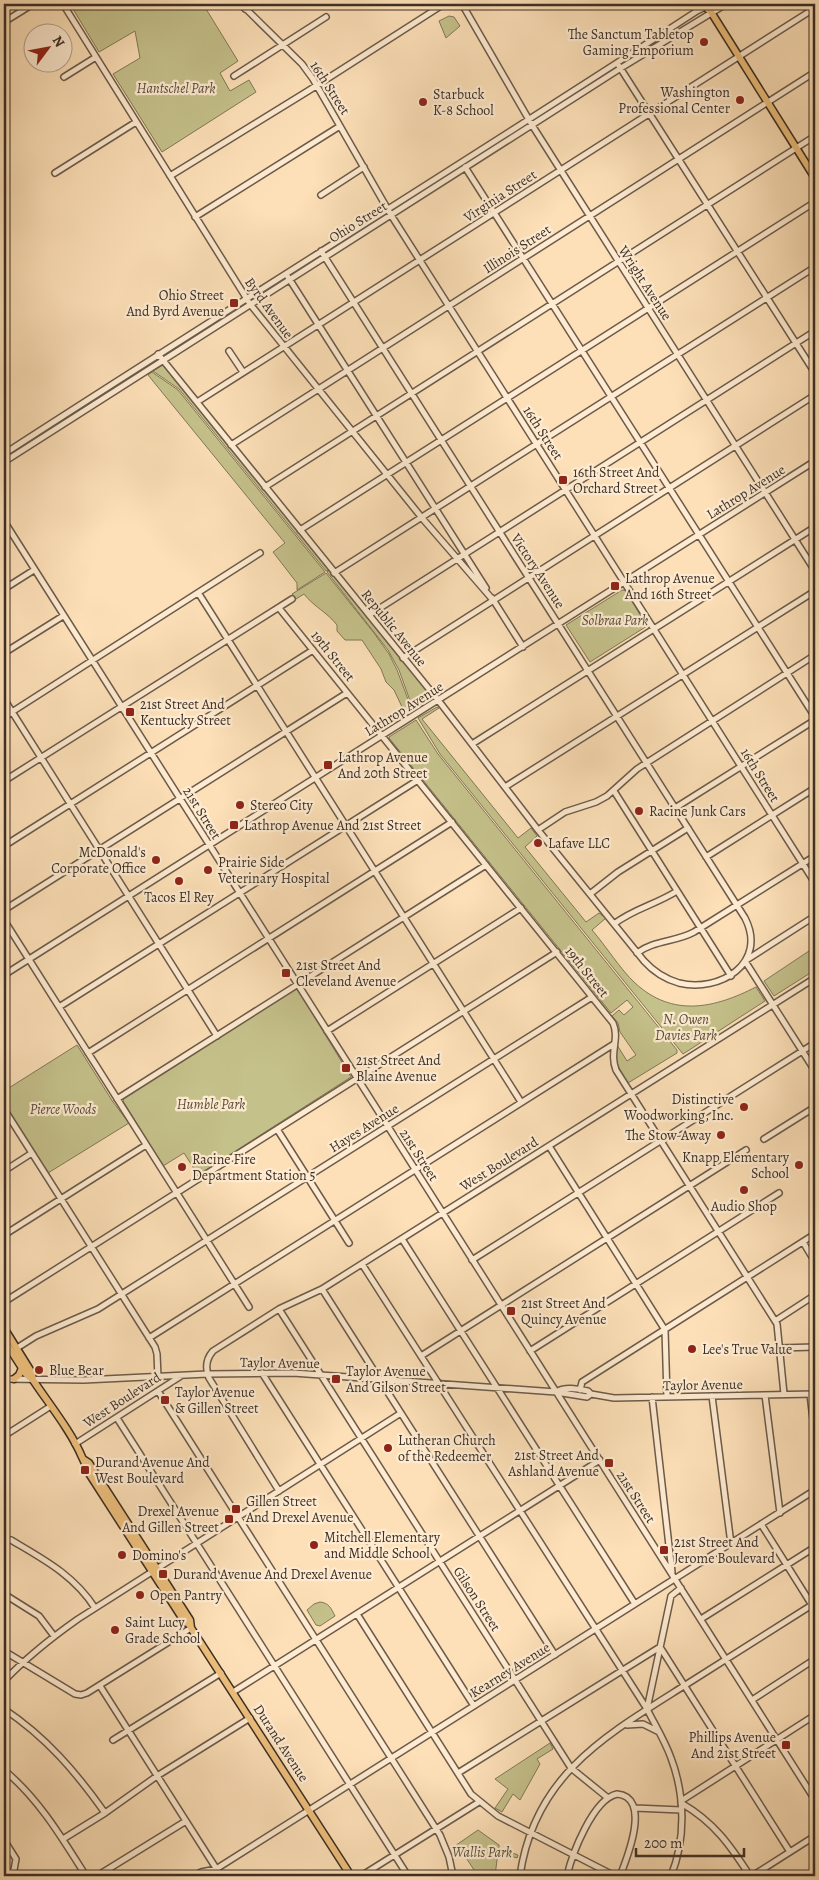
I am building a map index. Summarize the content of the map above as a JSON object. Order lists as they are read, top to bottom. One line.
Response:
{"streets":{"main road":["Durand Avenue"],"street":["16th Street","Virginia Street","Ohio Street","Illinois Street","Wright Avenue","Byrd Avenue","Lathrop Avenue","Victory Avenue","Republic Avenue","19th Street","21st Street","Hayes Avenue","West Boulevard","Taylor Avenue","Gilson Street","Kearney Avenue"]},"crossings":[["16th Street","Virginia Street"],["16th Street","Ohio Street"],["16th Street","Illinois Street"],["16th Street","Lathrop Avenue"],["Virginia Street","Wright Avenue"],["Virginia Street","Byrd Avenue"],["Virginia Street","Victory Avenue"],["Virginia Street","Republic Avenue"],["Ohio Street","Wright Avenue"],["Ohio Street","Byrd Avenue"],["Ohio Street","Victory Avenue"],["Ohio Street","Republic Avenue"],["Illinois Street","Wright Avenue"],["Illinois Street","Byrd Avenue"],["Illinois Street","Victory Avenue"],["Illinois Street","Republic Avenue"],["Wright Avenue","Lathrop Avenue"],["Lathrop Avenue","Victory Avenue"],["Lathrop Avenue","Republic Avenue"],["Lathrop Avenue","19th Street"],["Lathrop Avenue","21st Street"],["19th Street","Hayes Avenue"],["19th Street","West Boulevard"],["19th Street","Taylor Avenue"],["21st Street","Hayes Avenue"],["21st Street","West Boulevard"],["21st Street","Taylor Avenue"],["21st Street","Kearney Avenue"],["Hayes Avenue","Durand Avenue"],["West Boulevard","Taylor Avenue"],["West Boulevard","Gilson Street"],["West Boulevard","Durand Avenue"],["Taylor Avenue","Gilson Street"],["Taylor Avenue","Durand Avenue"],["Gilson Street","Kearney Avenue"],["Kearney Avenue","Durand Avenue"]],"parks":["Hantschel Park","Solbraa Park","N. Owen Davies Park","Humble Park","Pierce Woods","Wallis Park"],"places":{"other":["The Sanctum Tabletop Gaming Emporium","Washington Professional Center","Starbuck K-8 School","Stereo City","Racine Junk Cars","Lafave LLC","McDonald's Corporate Office","Prairie Side Veterinary Hospital","Tacos El Rey","Distinctive Woodworking, Inc.","The Stow-Away","Knapp Elementary School","Racine Fire Department Station 5","Audio Shop","Lee's True Value","Blue Bear","Lutheran Church of the Redeemer","Mitchell Elementary and Middle School","Domino's","Open Pantry","Saint Lucy Grade School"],"transit":["Ohio Street And Byrd Avenue","16th Street And Orchard Street","Lathrop Avenue And 16th Street","21st Street And Kentucky Street","Lathrop Avenue And 20th Street","Lathrop Avenue And 21st Street","21st Street And Cleveland Avenue","21st Street And Blaine Avenue","21st Street And Quincy Avenue","Taylor Avenue And Gilson Street","Taylor Avenue & Gillen Street","21st Street And Ashland Avenue","Durand Avenue And West Boulevard","Gillen Street And Drexel Avenue","Drexel Avenue And Gillen Street","21st Street And Jerome Boulevard","Durand Avenue And Drexel Avenue","Phillips Avenue And 21st Street"]},"scale_bar":"200 m","north":"top right"}
